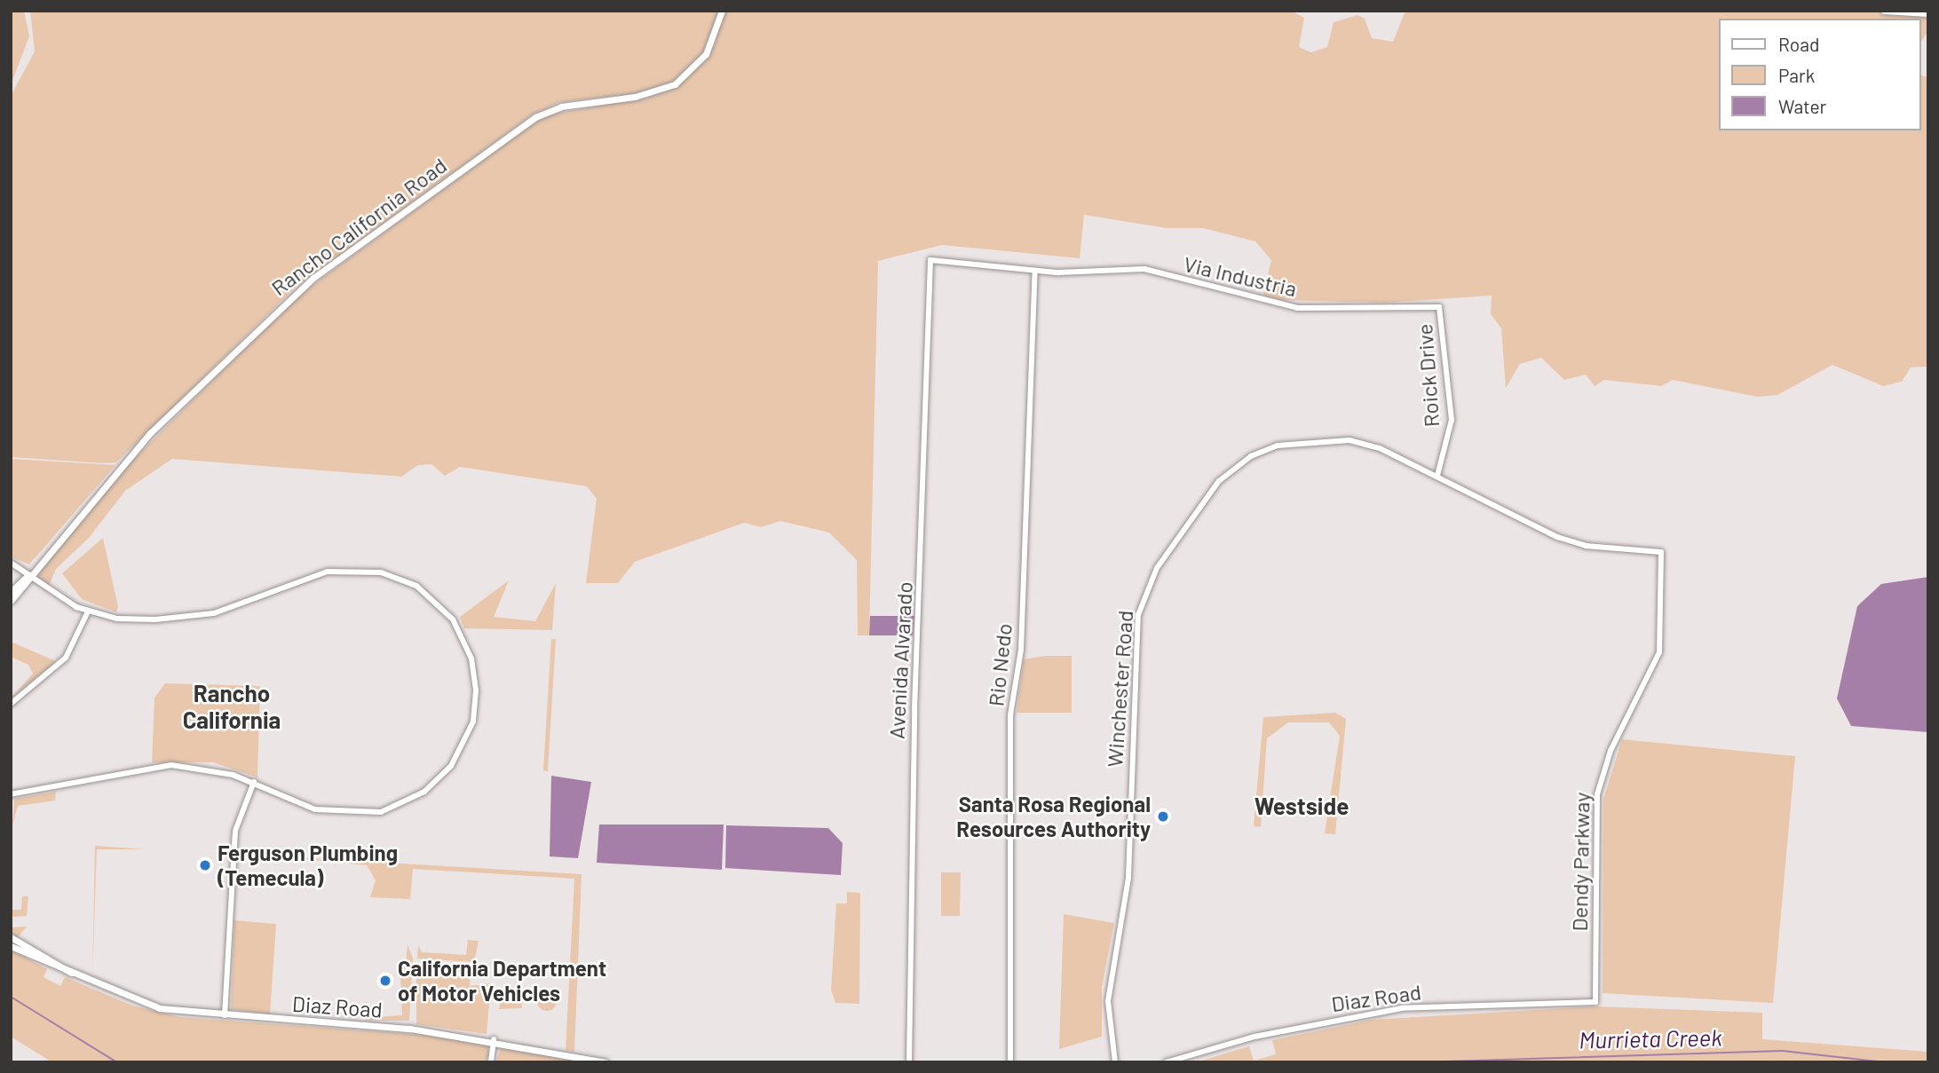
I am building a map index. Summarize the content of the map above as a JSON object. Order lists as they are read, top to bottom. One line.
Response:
{"streets":{"main road":["Rancho California Road","Diaz Road"],"street":["Via Industria","Roick Drive","Avenida Alvarado","Rio Nedo","Winchester Road","Dendy Parkway"]},"crossings":[["Via Industria","Roick Drive"],["Via Industria","Avenida Alvarado"],["Via Industria","Rio Nedo"],["Roick Drive","Winchester Road"],["Winchester Road","Dendy Parkway"],["Dendy Parkway","Diaz Road"]],"districts":["Rancho California","Westside"],"water":["Murrieta Creek"],"places":["Santa Rosa Regional Resources Authority","Ferguson Plumbing (Temecula)","California Department of Motor Vehicles"],"legend":["Road","Park","Water"]}
